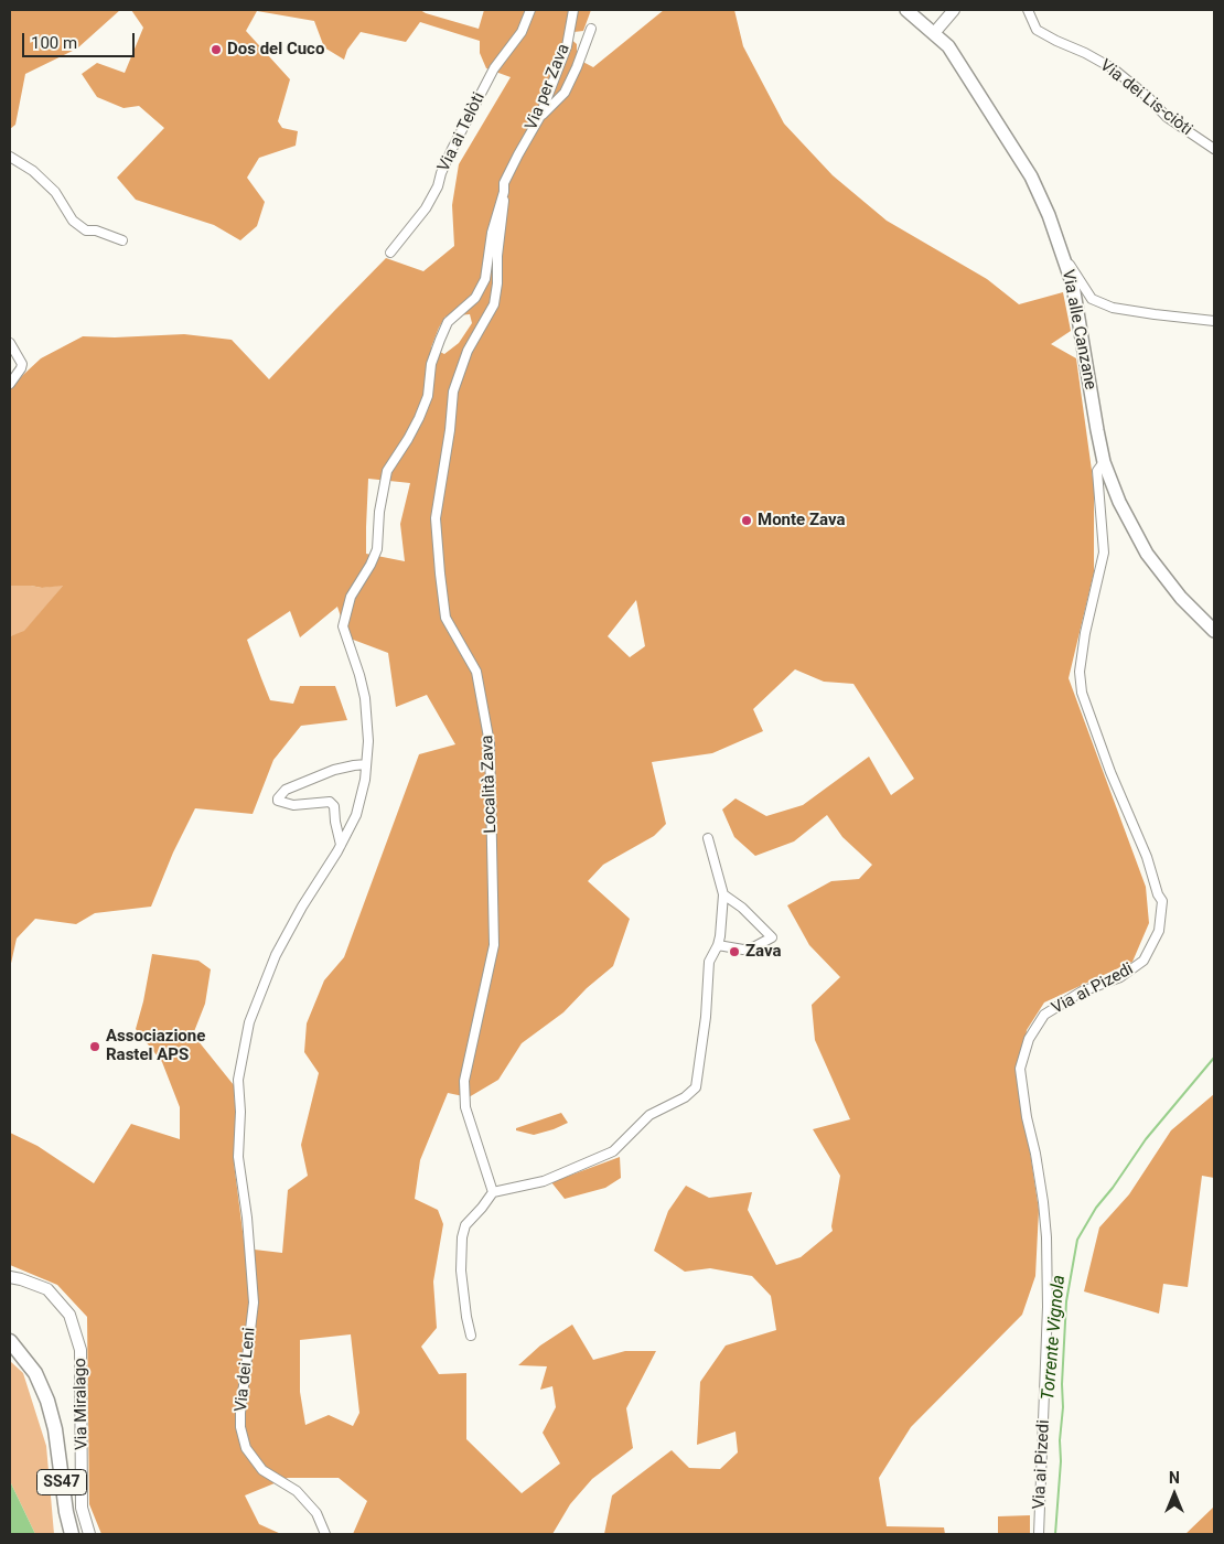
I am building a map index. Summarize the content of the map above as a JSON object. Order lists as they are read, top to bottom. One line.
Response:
{"streets":{"main road":["Via alle Canzane","SS47"],"street":["Via per Zava","Via dei Lis-ciòti","Via ai Telòti","Località Zava","Via ai Pizedi","Via dei Leni","Via Miralago"]},"crossings":[["Via per Zava","Località Zava"],["Via per Zava","Via dei Leni"],["Via alle Canzane","Via ai Pizedi"]],"water":["Torrente Vignola"],"places":["Dos del Cuco","Monte Zava","Zava","Associazione Rastel APS"],"scale_bar":"100 m","north":"top"}
